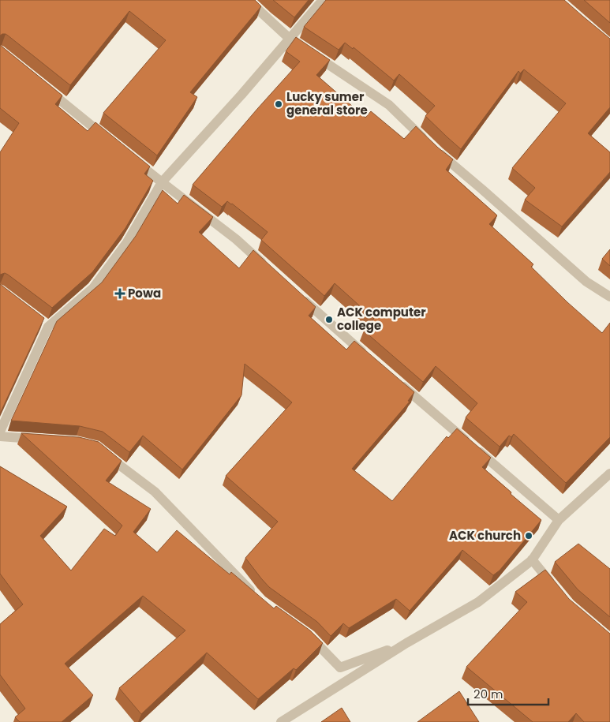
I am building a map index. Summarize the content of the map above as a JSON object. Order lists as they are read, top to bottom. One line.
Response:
{"places":{"other":["Lucky sumer general store","ACK computer college","ACK church"],"health":["Powa"]},"scale_bar":"20 m"}
